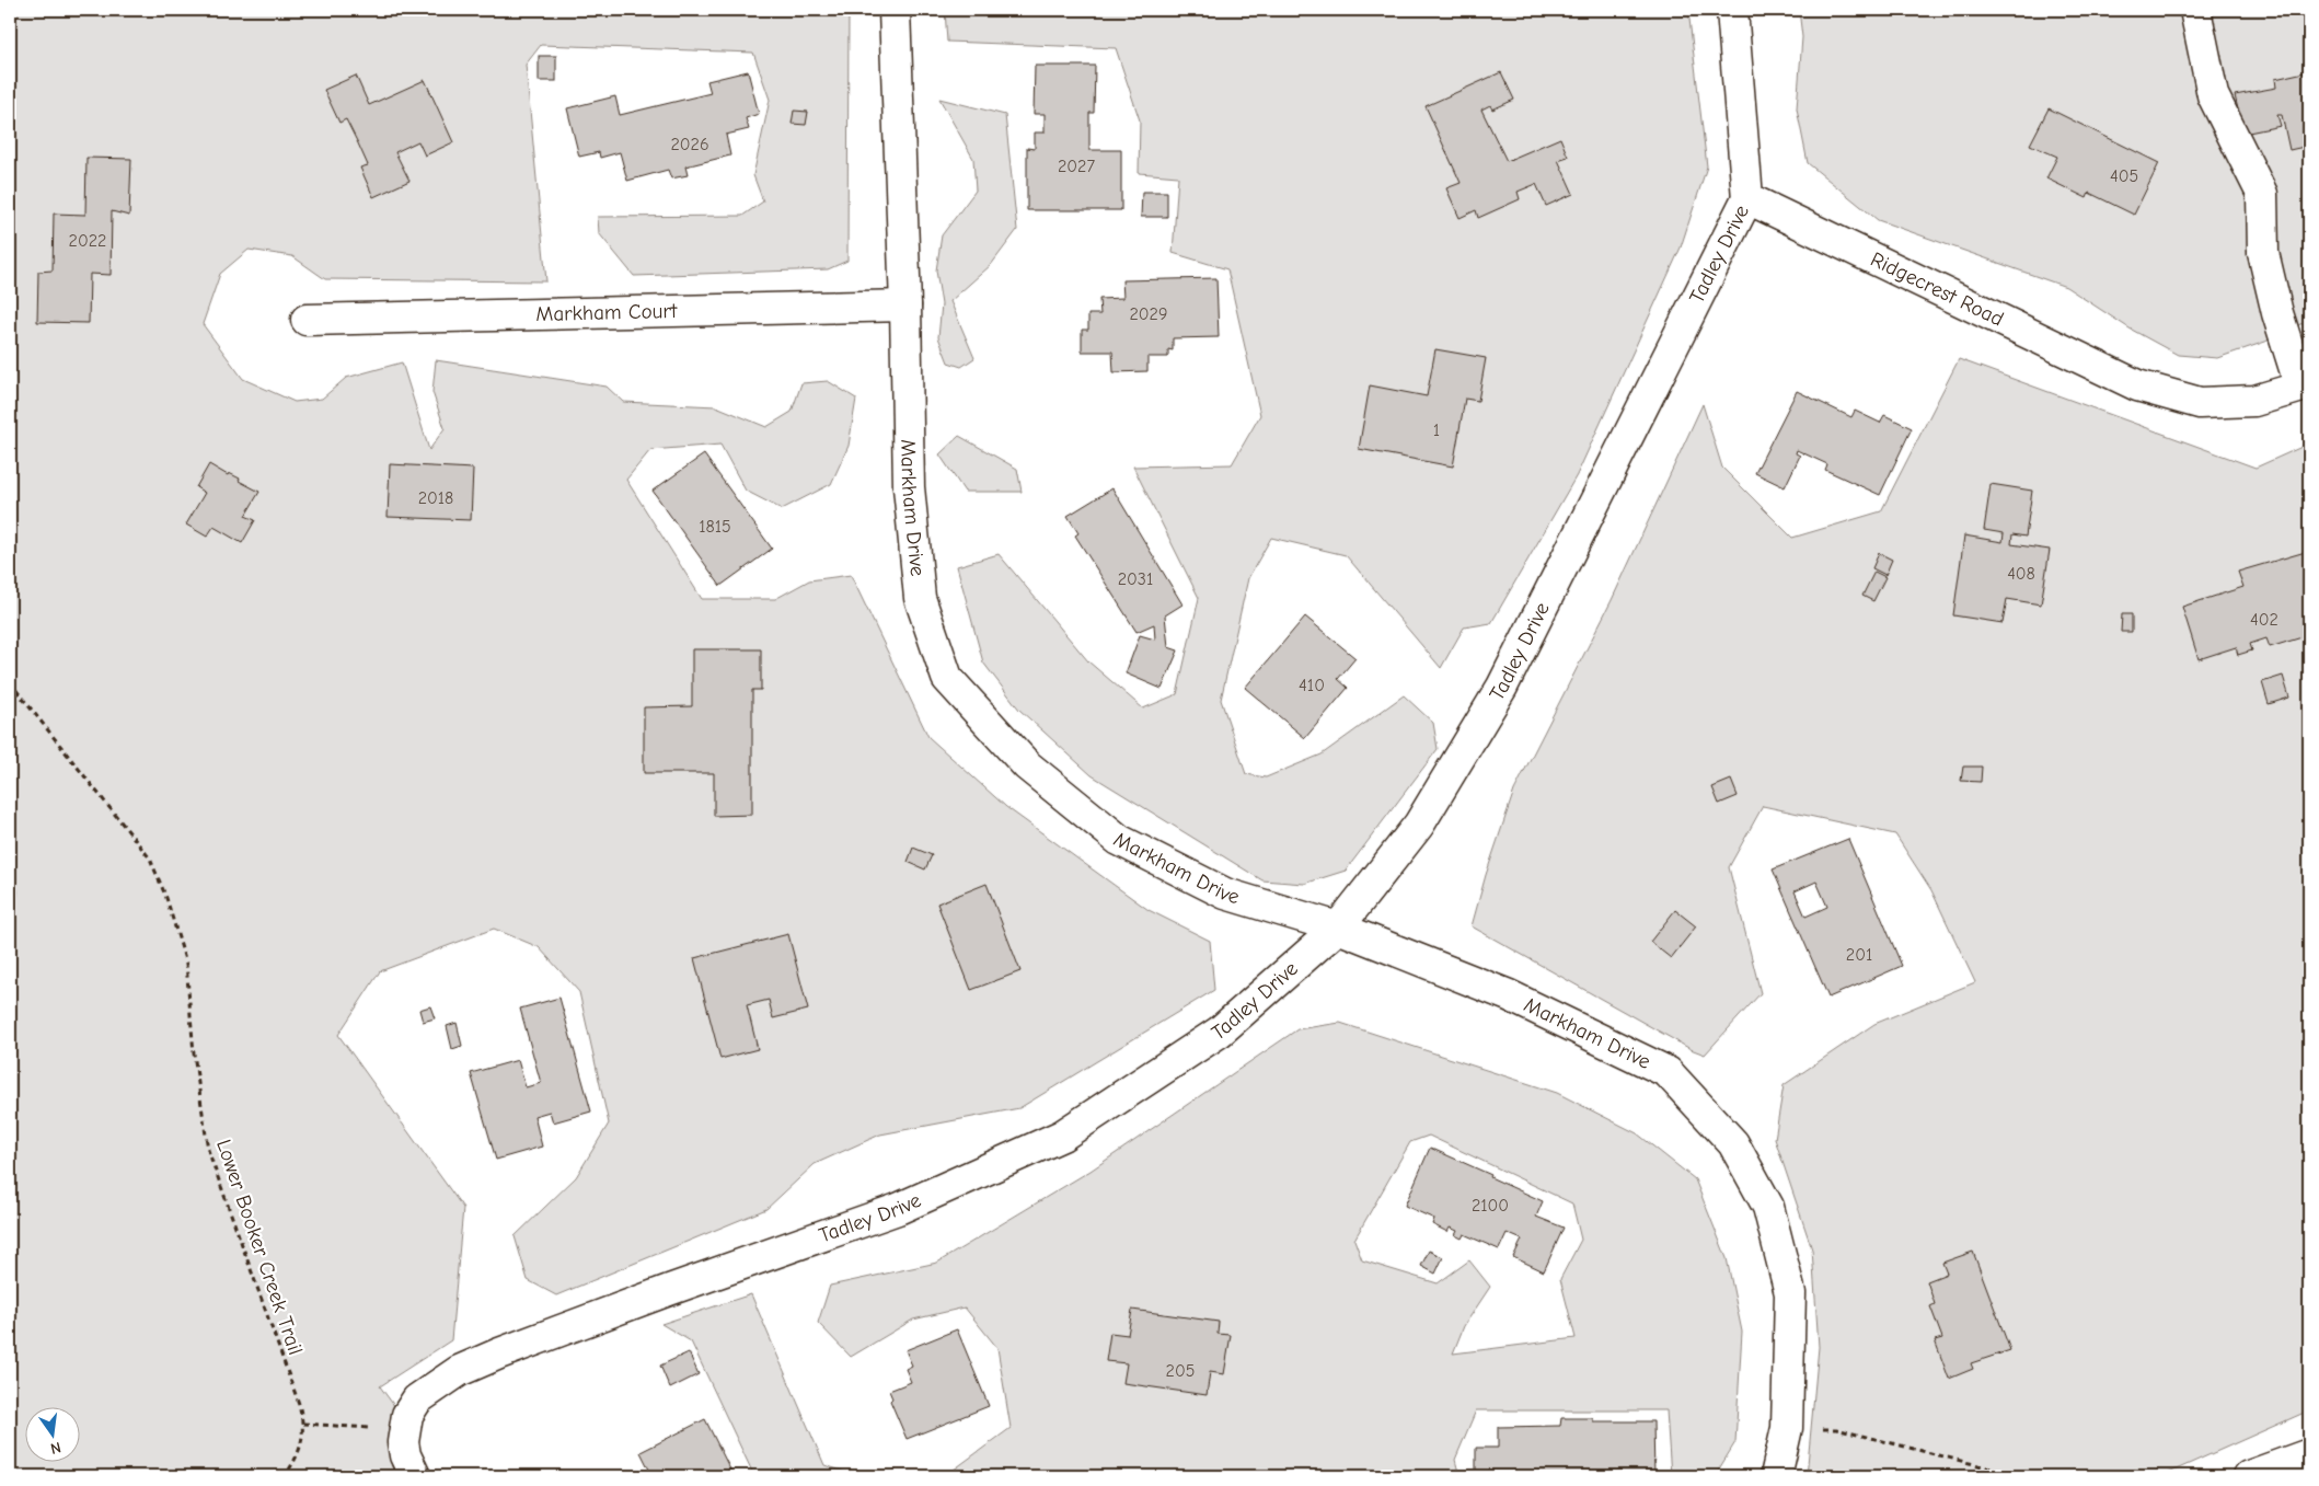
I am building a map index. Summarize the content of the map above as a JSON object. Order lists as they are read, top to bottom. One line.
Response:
{"streets":{"street":["Tadley Drive","Ridgecrest Road","Markham Court","Markham Drive"],"path":["Lower Booker Creek Trail"]},"crossings":[["Tadley Drive","Ridgecrest Road"],["Tadley Drive","Markham Drive"],["Markham Court","Markham Drive"]],"house_numbers":["2026","2027","405","2022","2029","1","2018","1815","408","2031","402","410","201","2100","205"],"north":"bottom"}
